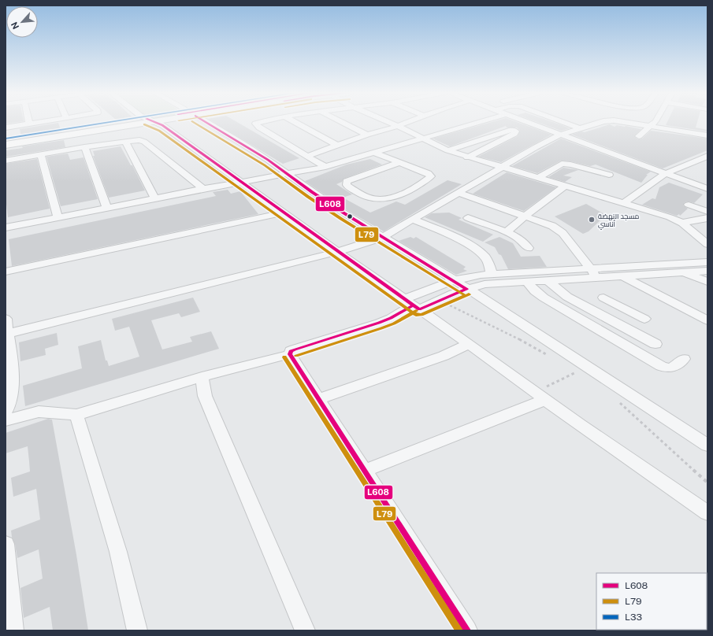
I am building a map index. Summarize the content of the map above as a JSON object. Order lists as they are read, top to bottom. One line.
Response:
{"places":["مسجد النهضة أناسي"],"lines":["transit line L608","transit line L79","transit line L33"],"legend":["L608","L79","L33"],"north":"bottom left"}
